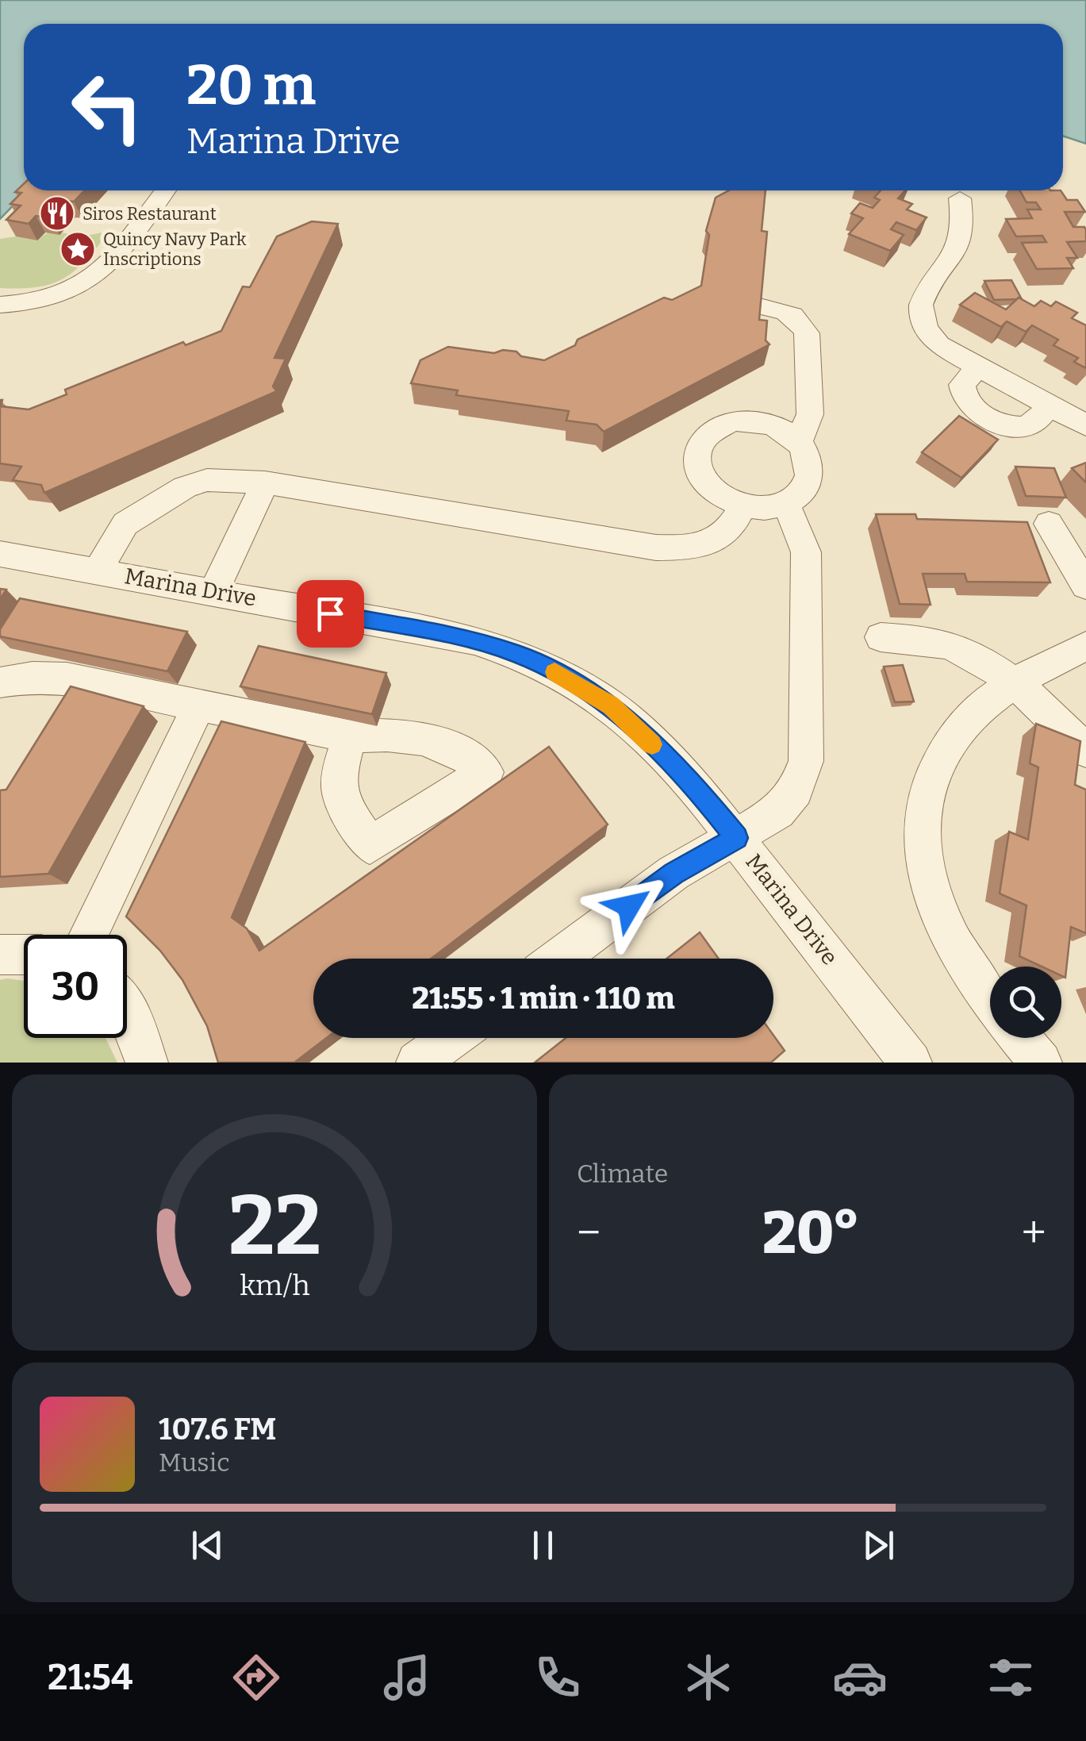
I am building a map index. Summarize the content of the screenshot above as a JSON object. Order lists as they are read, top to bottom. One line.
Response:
{"streets":{"street":["Marina Drive"]},"places":{"restaurant":["Siros Restaurant"],"place":["Quincy Navy Park Inscriptions"]},"page":{"turn":["20 m","Marina Drive"],"limit":"30","trip":"21:55 · 1 min · 110 m","tile":"Climate","heat":["−","20°","+"],"song":["107.6 FM","Music"],"tabs":"21:54","gauge":["22","km/h"]}}
